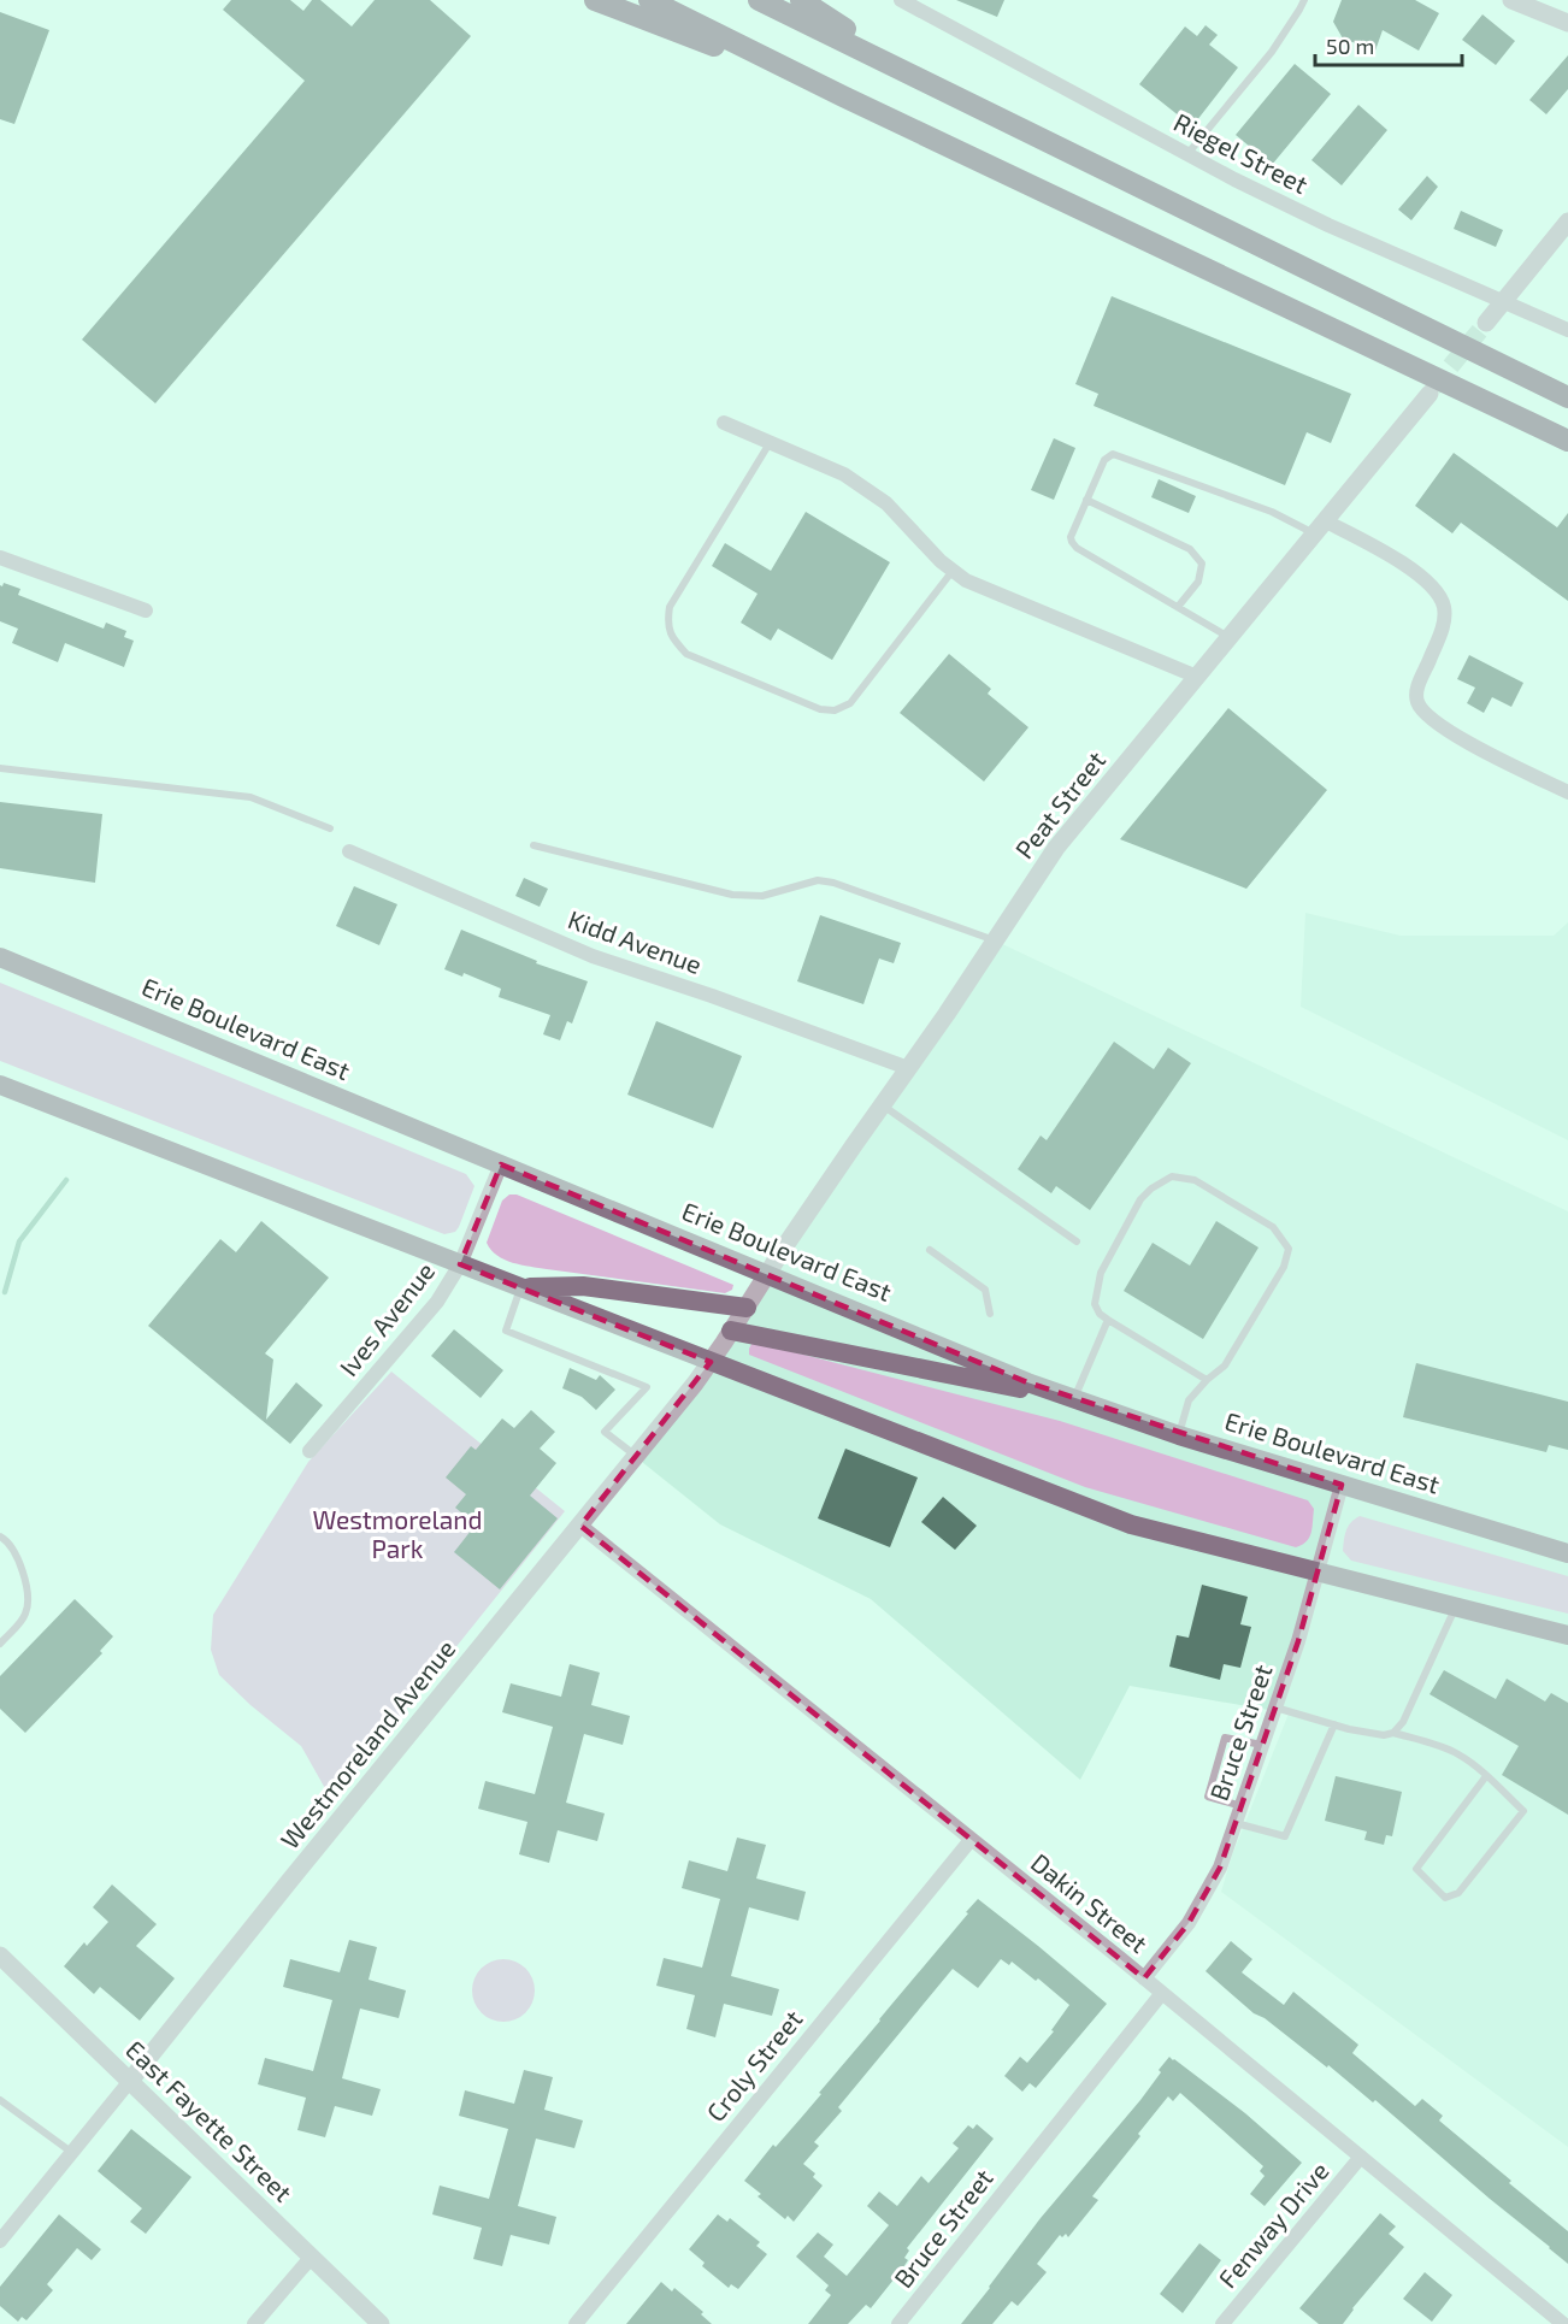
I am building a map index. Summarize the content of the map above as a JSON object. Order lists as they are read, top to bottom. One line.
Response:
{"streets":{"main road":["Erie Boulevard East"],"street":["Riegel Street","Peat Street","Kidd Avenue","Ives Avenue","Bruce Street","Westmoreland Avenue","Dakin Street","Croly Street","East Fayette Street","Fenway Drive"]},"crossings":[["Peat Street","Kidd Avenue"],["Peat Street","Erie Boulevard East"],["Peat Street","Westmoreland Avenue"],["Erie Boulevard East","Ives Avenue"],["Erie Boulevard East","Bruce Street"],["Erie Boulevard East","Westmoreland Avenue"],["Bruce Street","Dakin Street"],["Westmoreland Avenue","Dakin Street"],["Westmoreland Avenue","East Fayette Street"],["Dakin Street","Croly Street"],["Dakin Street","Fenway Drive"]],"parks":["Westmoreland Park"],"scale_bar":"50 m"}
